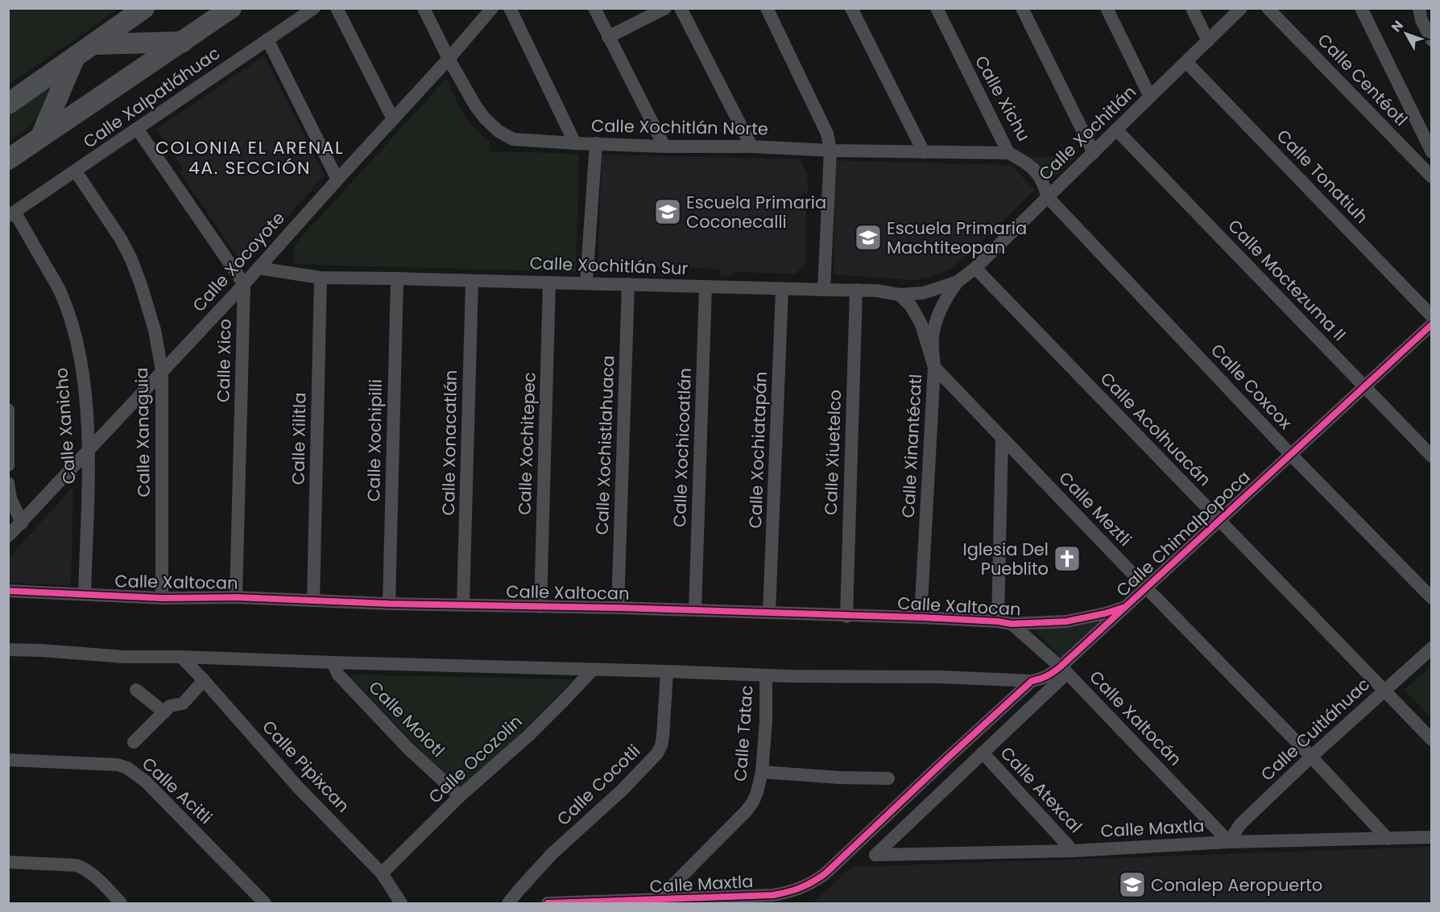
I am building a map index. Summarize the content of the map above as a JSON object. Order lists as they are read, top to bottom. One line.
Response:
{"streets":{"street":["Calle Centéotl","Calle Xalpatláhuac","Calle Xichu","Calle Xochitlán Norte","Calle Xochitlán","Calle Tonatiuh","Calle Xocoyote","Calle Xochitlán Sur","Calle Moctezuma II","Calle Xico","Calle Coxcox","Calle Xanicho","Calle Acolhuacán","Calle Xanaguia","Calle Xilitla","Calle Xochipilli","Calle Xonacatlán","Calle Xochitepec","Calle Xochistlahuaca","Calle Xinantécatl","Calle Xochicoatlán","Calle Xochiatapán","Calle Xiuetelco","Calle Meztli","Calle Chimalpopoca","Calle Xaltocan","Calle Xaltocán","Calle Molotl","Calle Cuitláhuac","Calle Tatac","Calle Ocozolin","Calle Pipixcan","Calle Cocotli","Calle Atexcal","Calle Acitli","Calle Maxtla"]},"crossings":[["Calle Xalpatláhuac","Calle Xanicho"],["Calle Xalpatláhuac","Calle Xanaguia"],["Calle Xichu","Calle Xochitlán Norte"],["Calle Xichu","Calle Xochitlán"],["Calle Xichu","Calle Coxcox"],["Calle Xochitlán Norte","Calle Xocoyote"],["Calle Xochitlán","Calle Tonatiuh"],["Calle Xochitlán","Calle Xochitlán Sur"],["Calle Xochitlán","Calle Moctezuma II"],["Calle Xochitlán","Calle Coxcox"],["Calle Xochitlán","Calle Acolhuacán"],["Calle Xochitlán","Calle Xinantécatl"],["Calle Xocoyote","Calle Xochitlán Sur"],["Calle Xocoyote","Calle Xico"],["Calle Xocoyote","Calle Xanicho"],["Calle Xocoyote","Calle Xanaguia"],["Calle Xochitlán Sur","Calle Xilitla"],["Calle Xochitlán Sur","Calle Xochipilli"],["Calle Xochitlán Sur","Calle Xonacatlán"],["Calle Xochitlán Sur","Calle Xochitepec"],["Calle Xochitlán Sur","Calle Xochistlahuaca"],["Calle Xochitlán Sur","Calle Xinantécatl"],["Calle Xochitlán Sur","Calle Xochicoatlán"],["Calle Xochitlán Sur","Calle Xochiatapán"],["Calle Xochitlán Sur","Calle Xiuetelco"],["Calle Xochitlán Sur","Calle Meztli"],["Calle Moctezuma II","Calle Chimalpopoca"],["Calle Xico","Calle Xaltocan"],["Calle Coxcox","Calle Chimalpopoca"],["Calle Xanicho","Calle Xaltocan"],["Calle Acolhuacán","Calle Chimalpopoca"],["Calle Acolhuacán","Calle Cuitláhuac"],["Calle Xanaguia","Calle Xaltocan"],["Calle Xilitla","Calle Xaltocan"],["Calle Xochipilli","Calle Xaltocan"],["Calle Xonacatlán","Calle Xaltocan"],["Calle Xochitepec","Calle Xaltocan"],["Calle Xochistlahuaca","Calle Xaltocan"],["Calle Xinantécatl","Calle Meztli"],["Calle Xinantécatl","Calle Xaltocan"],["Calle Xochicoatlán","Calle Xaltocan"],["Calle Xochiatapán","Calle Xaltocan"],["Calle Xiuetelco","Calle Xaltocan"],["Calle Meztli","Calle Chimalpopoca"],["Calle Meztli","Calle Cuitláhuac"],["Calle Meztli","Calle Maxtla"],["Calle Chimalpopoca","Calle Xaltocan"],["Calle Chimalpopoca","Calle Xaltocán"],["Calle Chimalpopoca","Calle Maxtla"],["Calle Xaltocan","Calle Xaltocán"],["Calle Xaltocán","Calle Cuitláhuac"],["Calle Xaltocán","Calle Maxtla"],["Calle Molotl","Calle Ocozolin"],["Calle Cuitláhuac","Calle Maxtla"],["Calle Tatac","Calle Maxtla"],["Calle Ocozolin","Calle Pipixcan"],["Calle Atexcal","Calle Maxtla"]],"districts":["COLONIA EL ARENAL 4A. SECCIÓN"],"places":{"school or university":["Escuela Primaria Coconecalli","Escuela Primaria Machtiteopan","Conalep Aeropuerto"],"church":["Iglesia Del Pueblito"]},"north":"top left"}
